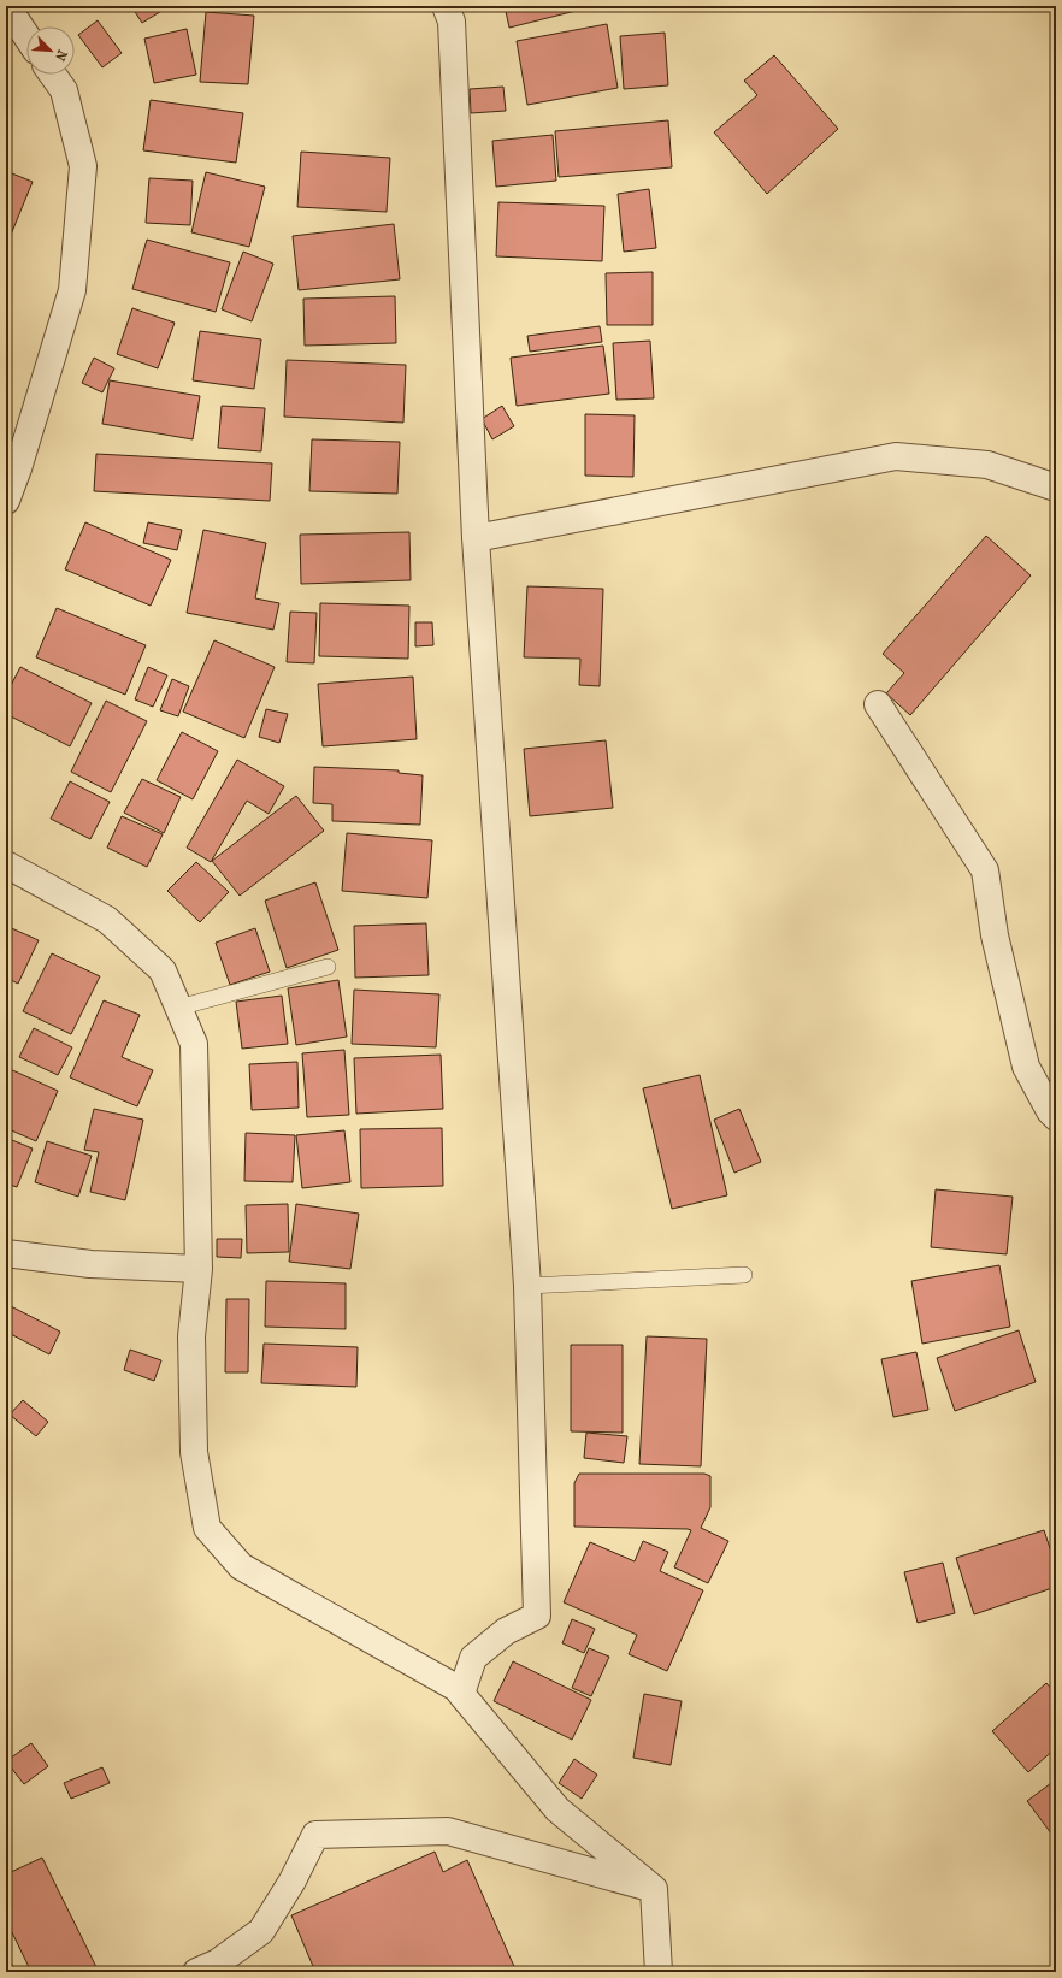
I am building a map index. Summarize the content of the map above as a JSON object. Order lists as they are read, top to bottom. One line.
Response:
{"north":"bottom right"}
